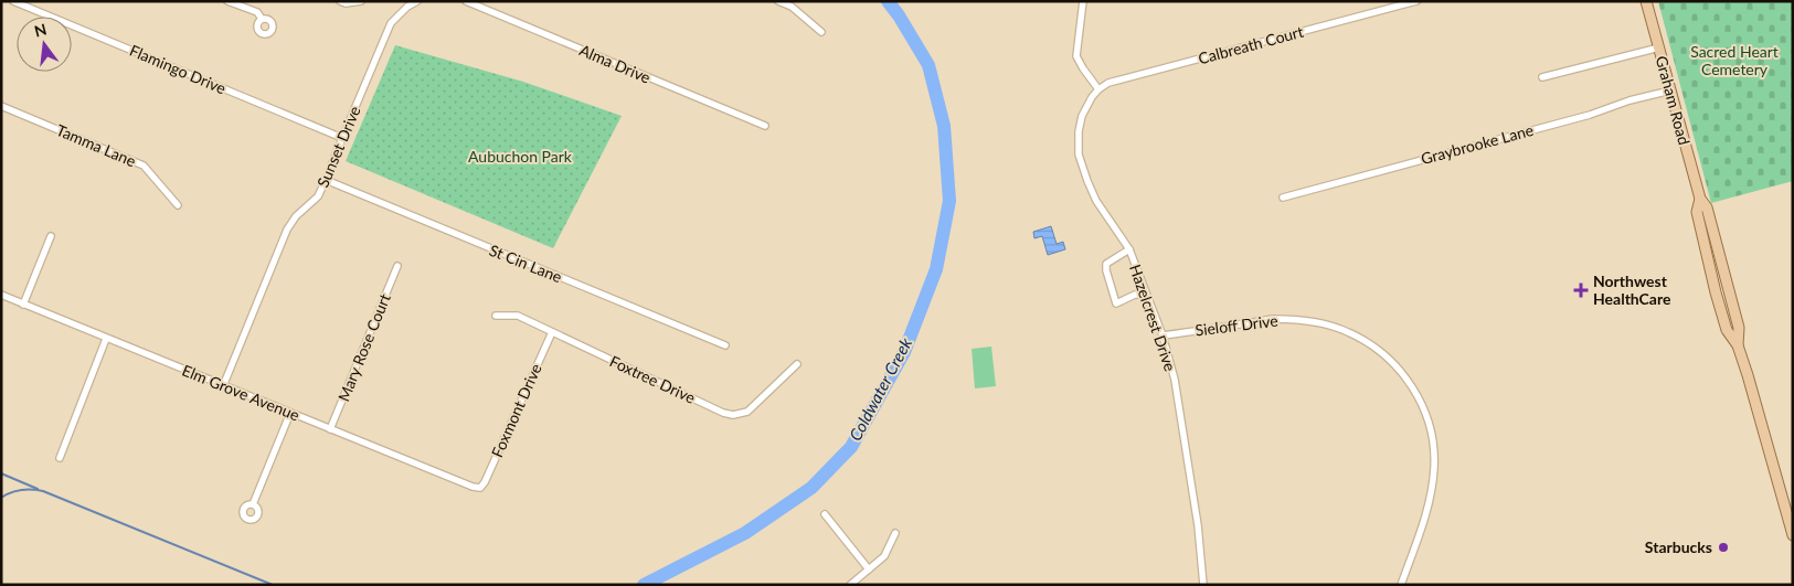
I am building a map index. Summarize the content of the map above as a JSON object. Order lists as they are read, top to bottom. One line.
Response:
{"streets":{"main road":["Graham Road"],"street":["Calbreath Court","Alma Drive","Flamingo Drive","Graybrooke Lane","Tamma Lane","Sunset Drive","St Cin Lane","Hazelcrest Drive","Sieloff Drive","Mary Rose Court","Foxtree Drive","Elm Grove Avenue","Foxmont Drive"]},"crossings":[["Calbreath Court","Hazelcrest Drive"],["Flamingo Drive","Sunset Drive"],["Graham Road","Graybrooke Lane"],["Sunset Drive","St Cin Lane"],["Sunset Drive","Elm Grove Avenue"],["Hazelcrest Drive","Sieloff Drive"],["Mary Rose Court","Elm Grove Avenue"],["Foxtree Drive","Foxmont Drive"],["Elm Grove Avenue","Foxmont Drive"]],"water":["Coldwater Creek"],"parks":["Sacred Heart Cemetery","Aubuchon Park"],"places":{"health":["Northwest HealthCare"],"other":["Starbucks"]},"north":"top"}
